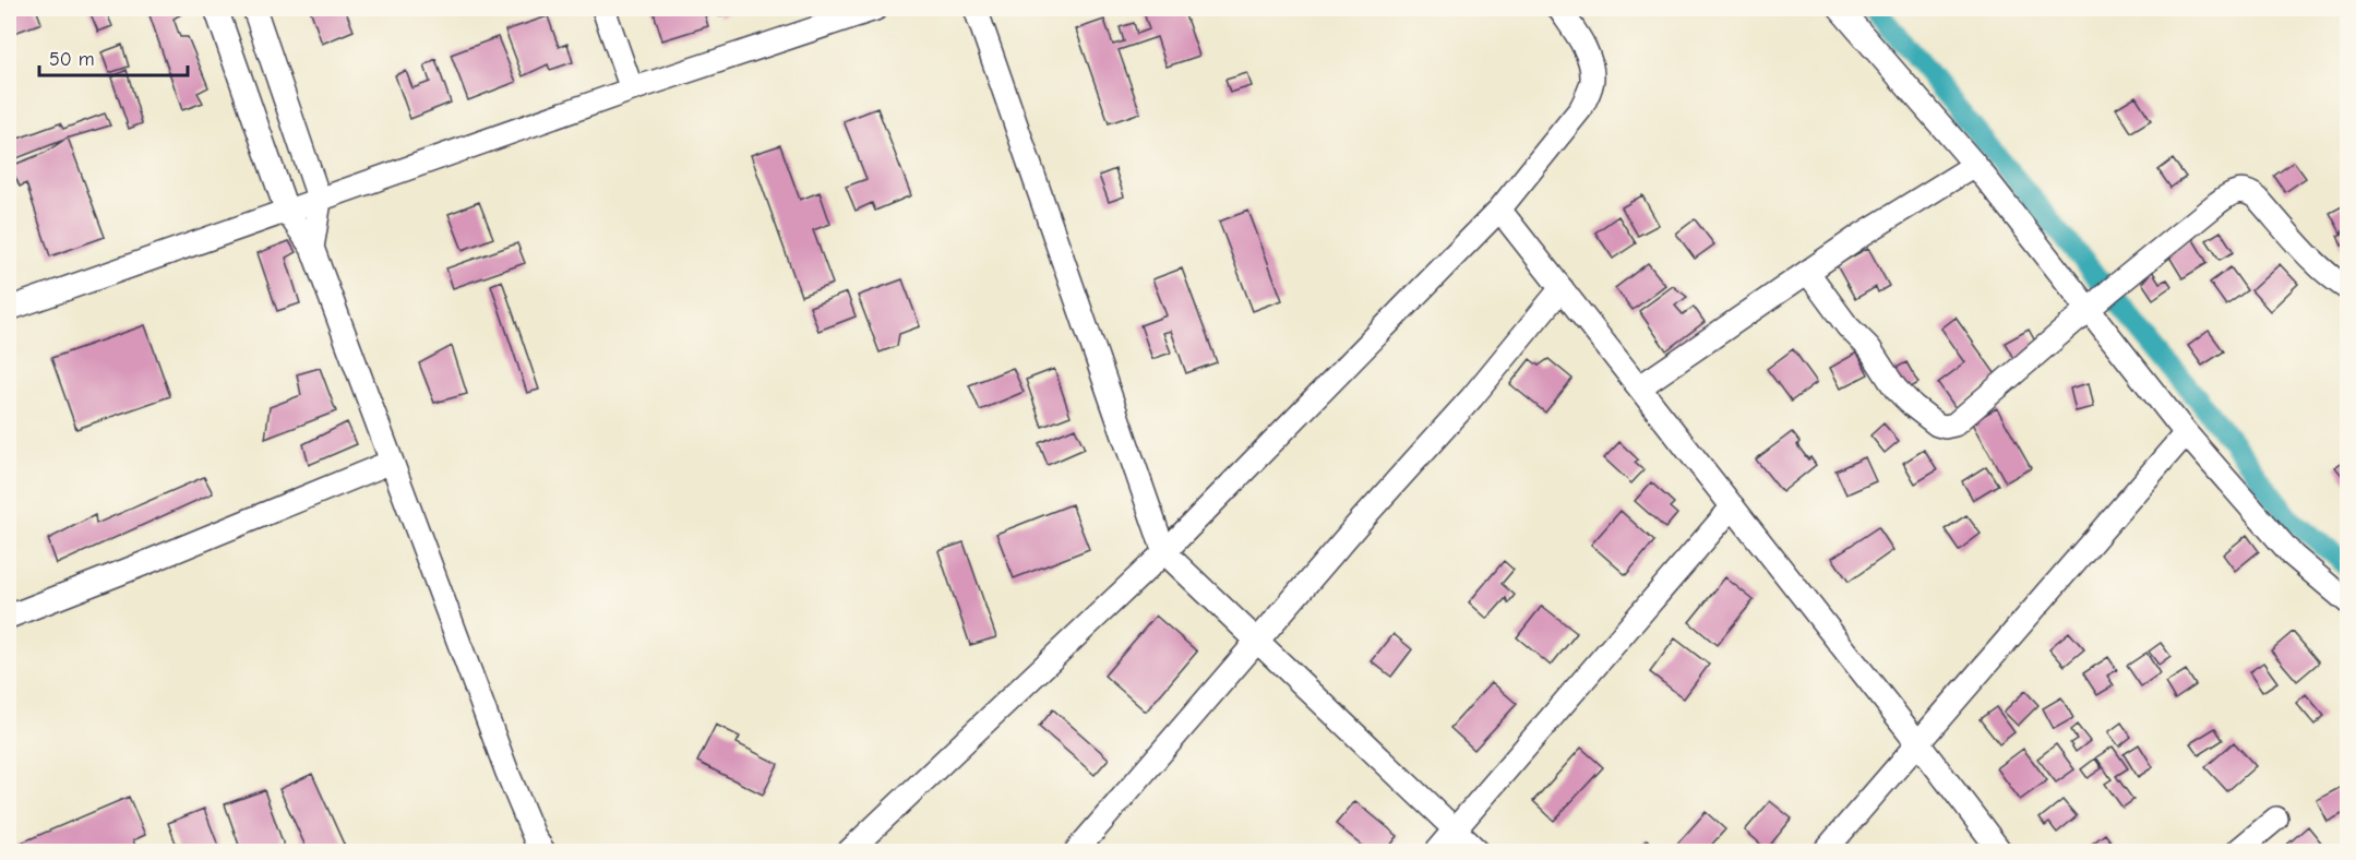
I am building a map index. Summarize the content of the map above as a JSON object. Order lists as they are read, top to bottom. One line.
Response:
{"scale_bar":"50 m"}
